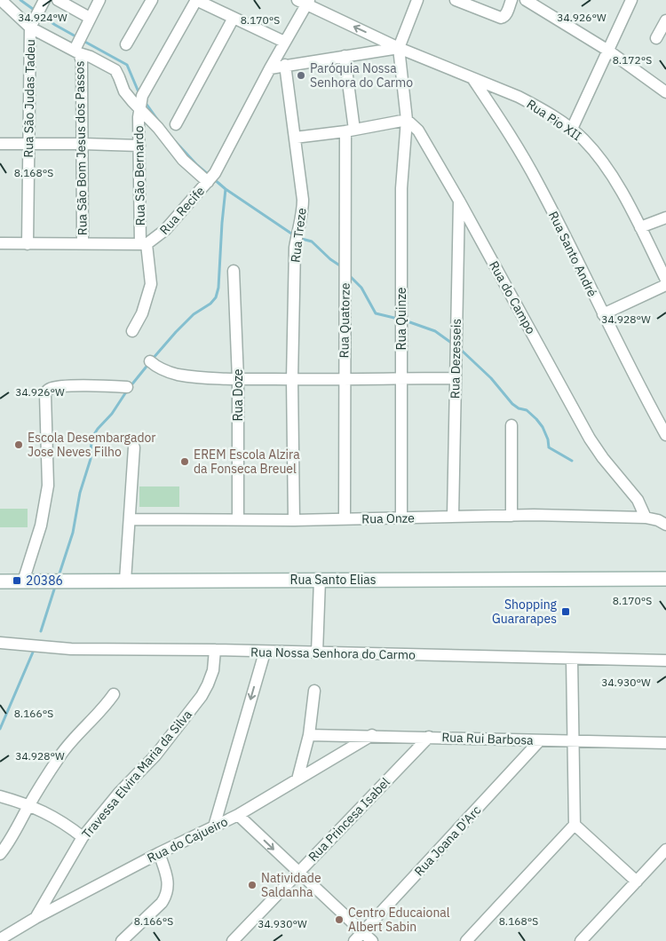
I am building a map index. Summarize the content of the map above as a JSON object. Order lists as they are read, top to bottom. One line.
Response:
{"streets":{"main road":["Rua Santo Elias"],"street":["Rua São Judas Tadeu","Rua Pio XII","Rua São Bom Jesus dos Passos","Rua São Bernardo","Rua Recife","Rua Treze","Rua Santo André","Rua do Campo","Rua Quinze","Rua Quatorze","Rua Dezesseis","Rua Doze","Rua Onze","Rua Nossa Senhora do Carmo","Rua Rui Barbosa","Travessa Elvira Maria da Silva","Rua Princesa Isabel","Rua do Cajueiro","Rua Joana D'Arc"]},"crossings":[["Rua Pio XII","Rua Recife"],["Rua Pio XII","Rua Santo André"],["Rua São Bernardo","Rua Recife"],["Rua Treze","Rua Onze"],["Rua do Campo","Rua Quinze"],["Rua do Campo","Rua Dezesseis"],["Rua do Campo","Rua Onze"],["Rua Quinze","Rua Onze"],["Rua Quatorze","Rua Onze"],["Rua Dezesseis","Rua Onze"],["Rua Doze","Rua Onze"],["Rua Nossa Senhora do Carmo","Travessa Elvira Maria da Silva"],["Rua Rui Barbosa","Rua Princesa Isabel"],["Rua Rui Barbosa","Rua do Cajueiro"],["Rua Rui Barbosa","Rua Joana D'Arc"],["Travessa Elvira Maria da Silva","Rua do Cajueiro"]],"places":{"other":["Paróquia Nossa Senhora do Carmo","Escola Desembargador Jose Neves Filho","EREM Escola Alzira da Fonseca Breuel","Natividade Saldanha","Centro Educaional Albert Sabin"],"transit":["20386","Shopping Guararapes"]},"coordinates":["34.924°W","34.926°W","8.170°S","8.172°S","8.168°S","34.928°W","34.930°W","8.166°S"]}
